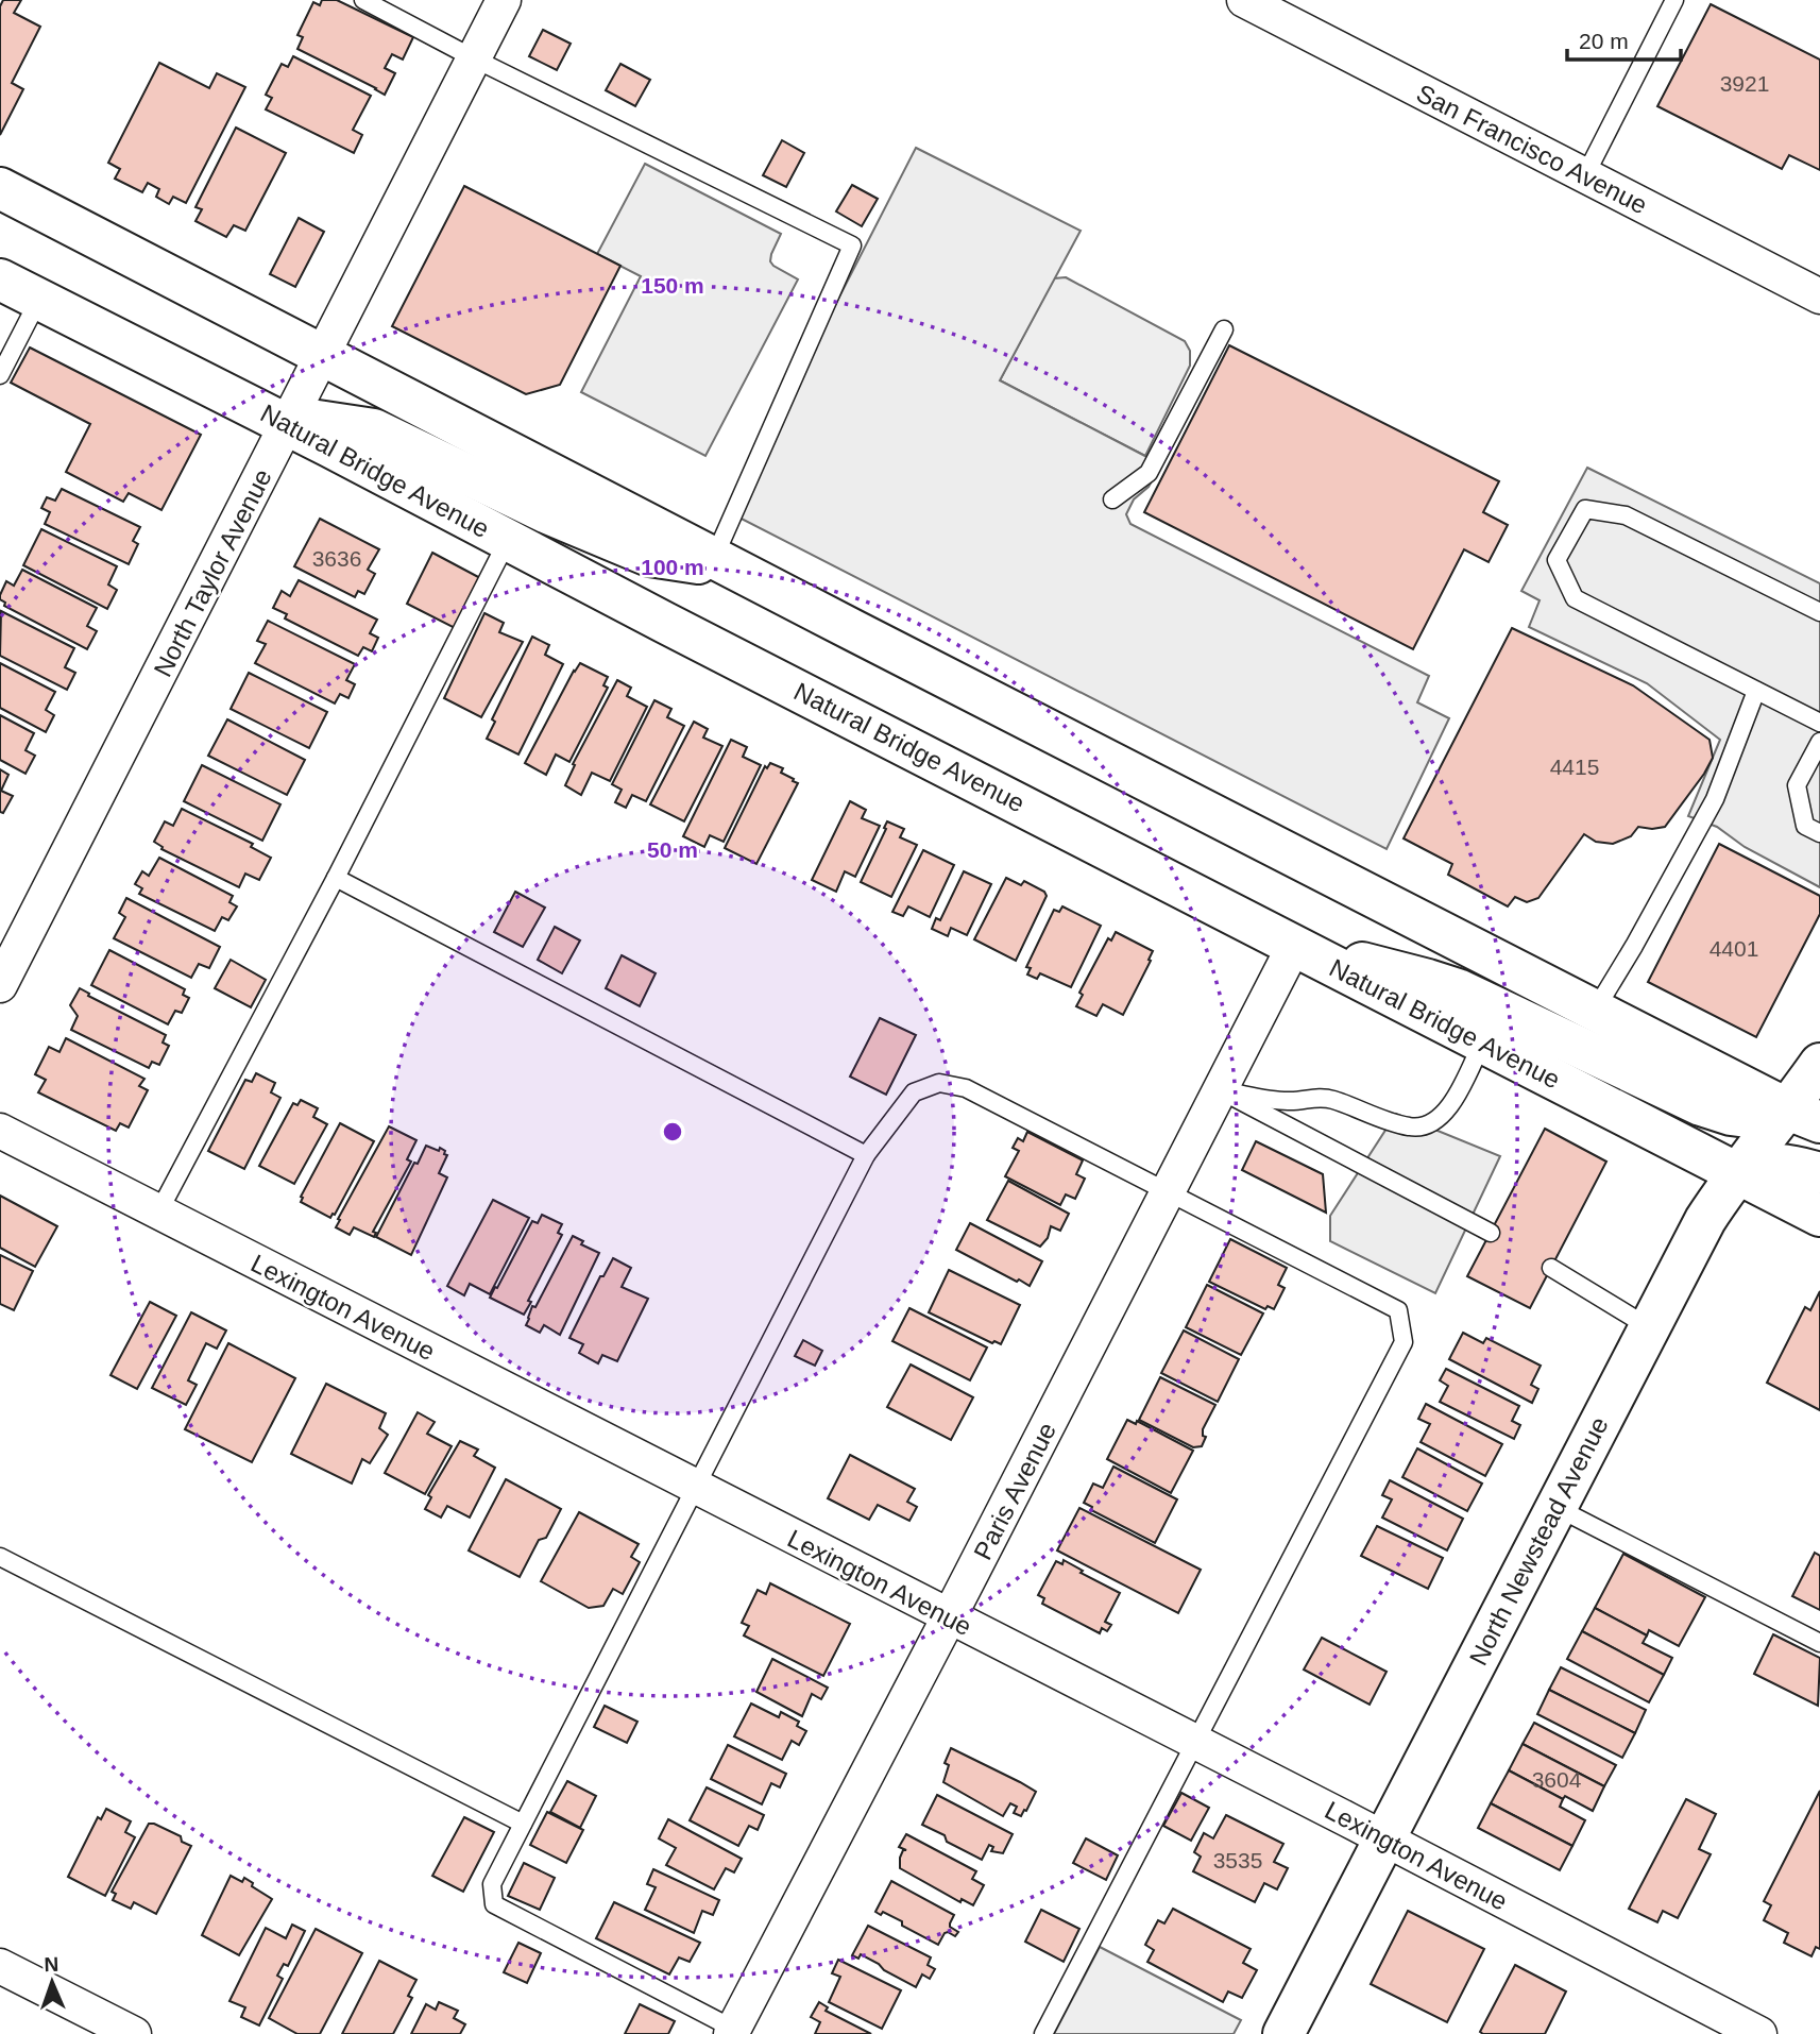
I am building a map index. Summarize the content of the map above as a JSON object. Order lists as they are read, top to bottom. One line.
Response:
{"streets":{"main road":["Natural Bridge Avenue","North Newstead Avenue"],"street":["San Francisco Avenue","North Taylor Avenue","Lexington Avenue","Paris Avenue"]},"crossings":[["Natural Bridge Avenue","North Taylor Avenue"],["Natural Bridge Avenue","Paris Avenue"],["Natural Bridge Avenue","North Newstead Avenue"],["Lexington Avenue","Paris Avenue"],["Lexington Avenue","North Newstead Avenue"]],"house_numbers":["3921","3636","4415","4401","3604","3535"],"scale_bar":"20 m","north":"top","rings":["150 m","100 m","50 m"]}
